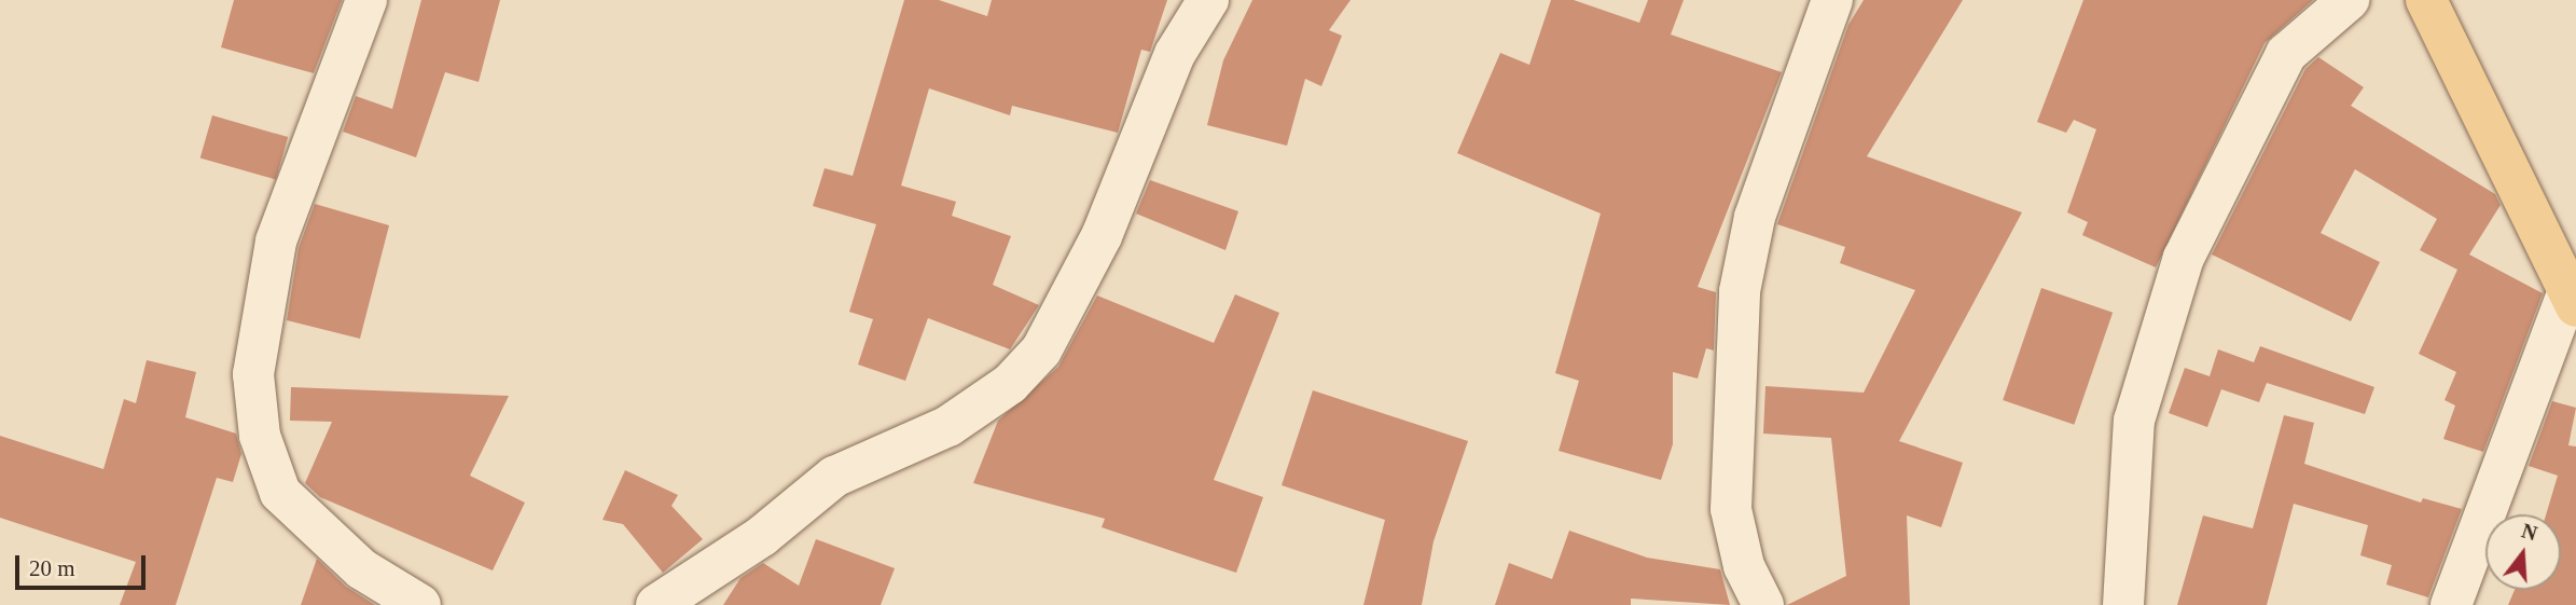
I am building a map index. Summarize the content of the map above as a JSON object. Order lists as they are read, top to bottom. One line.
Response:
{"scale_bar":"20 m","north":"top"}
